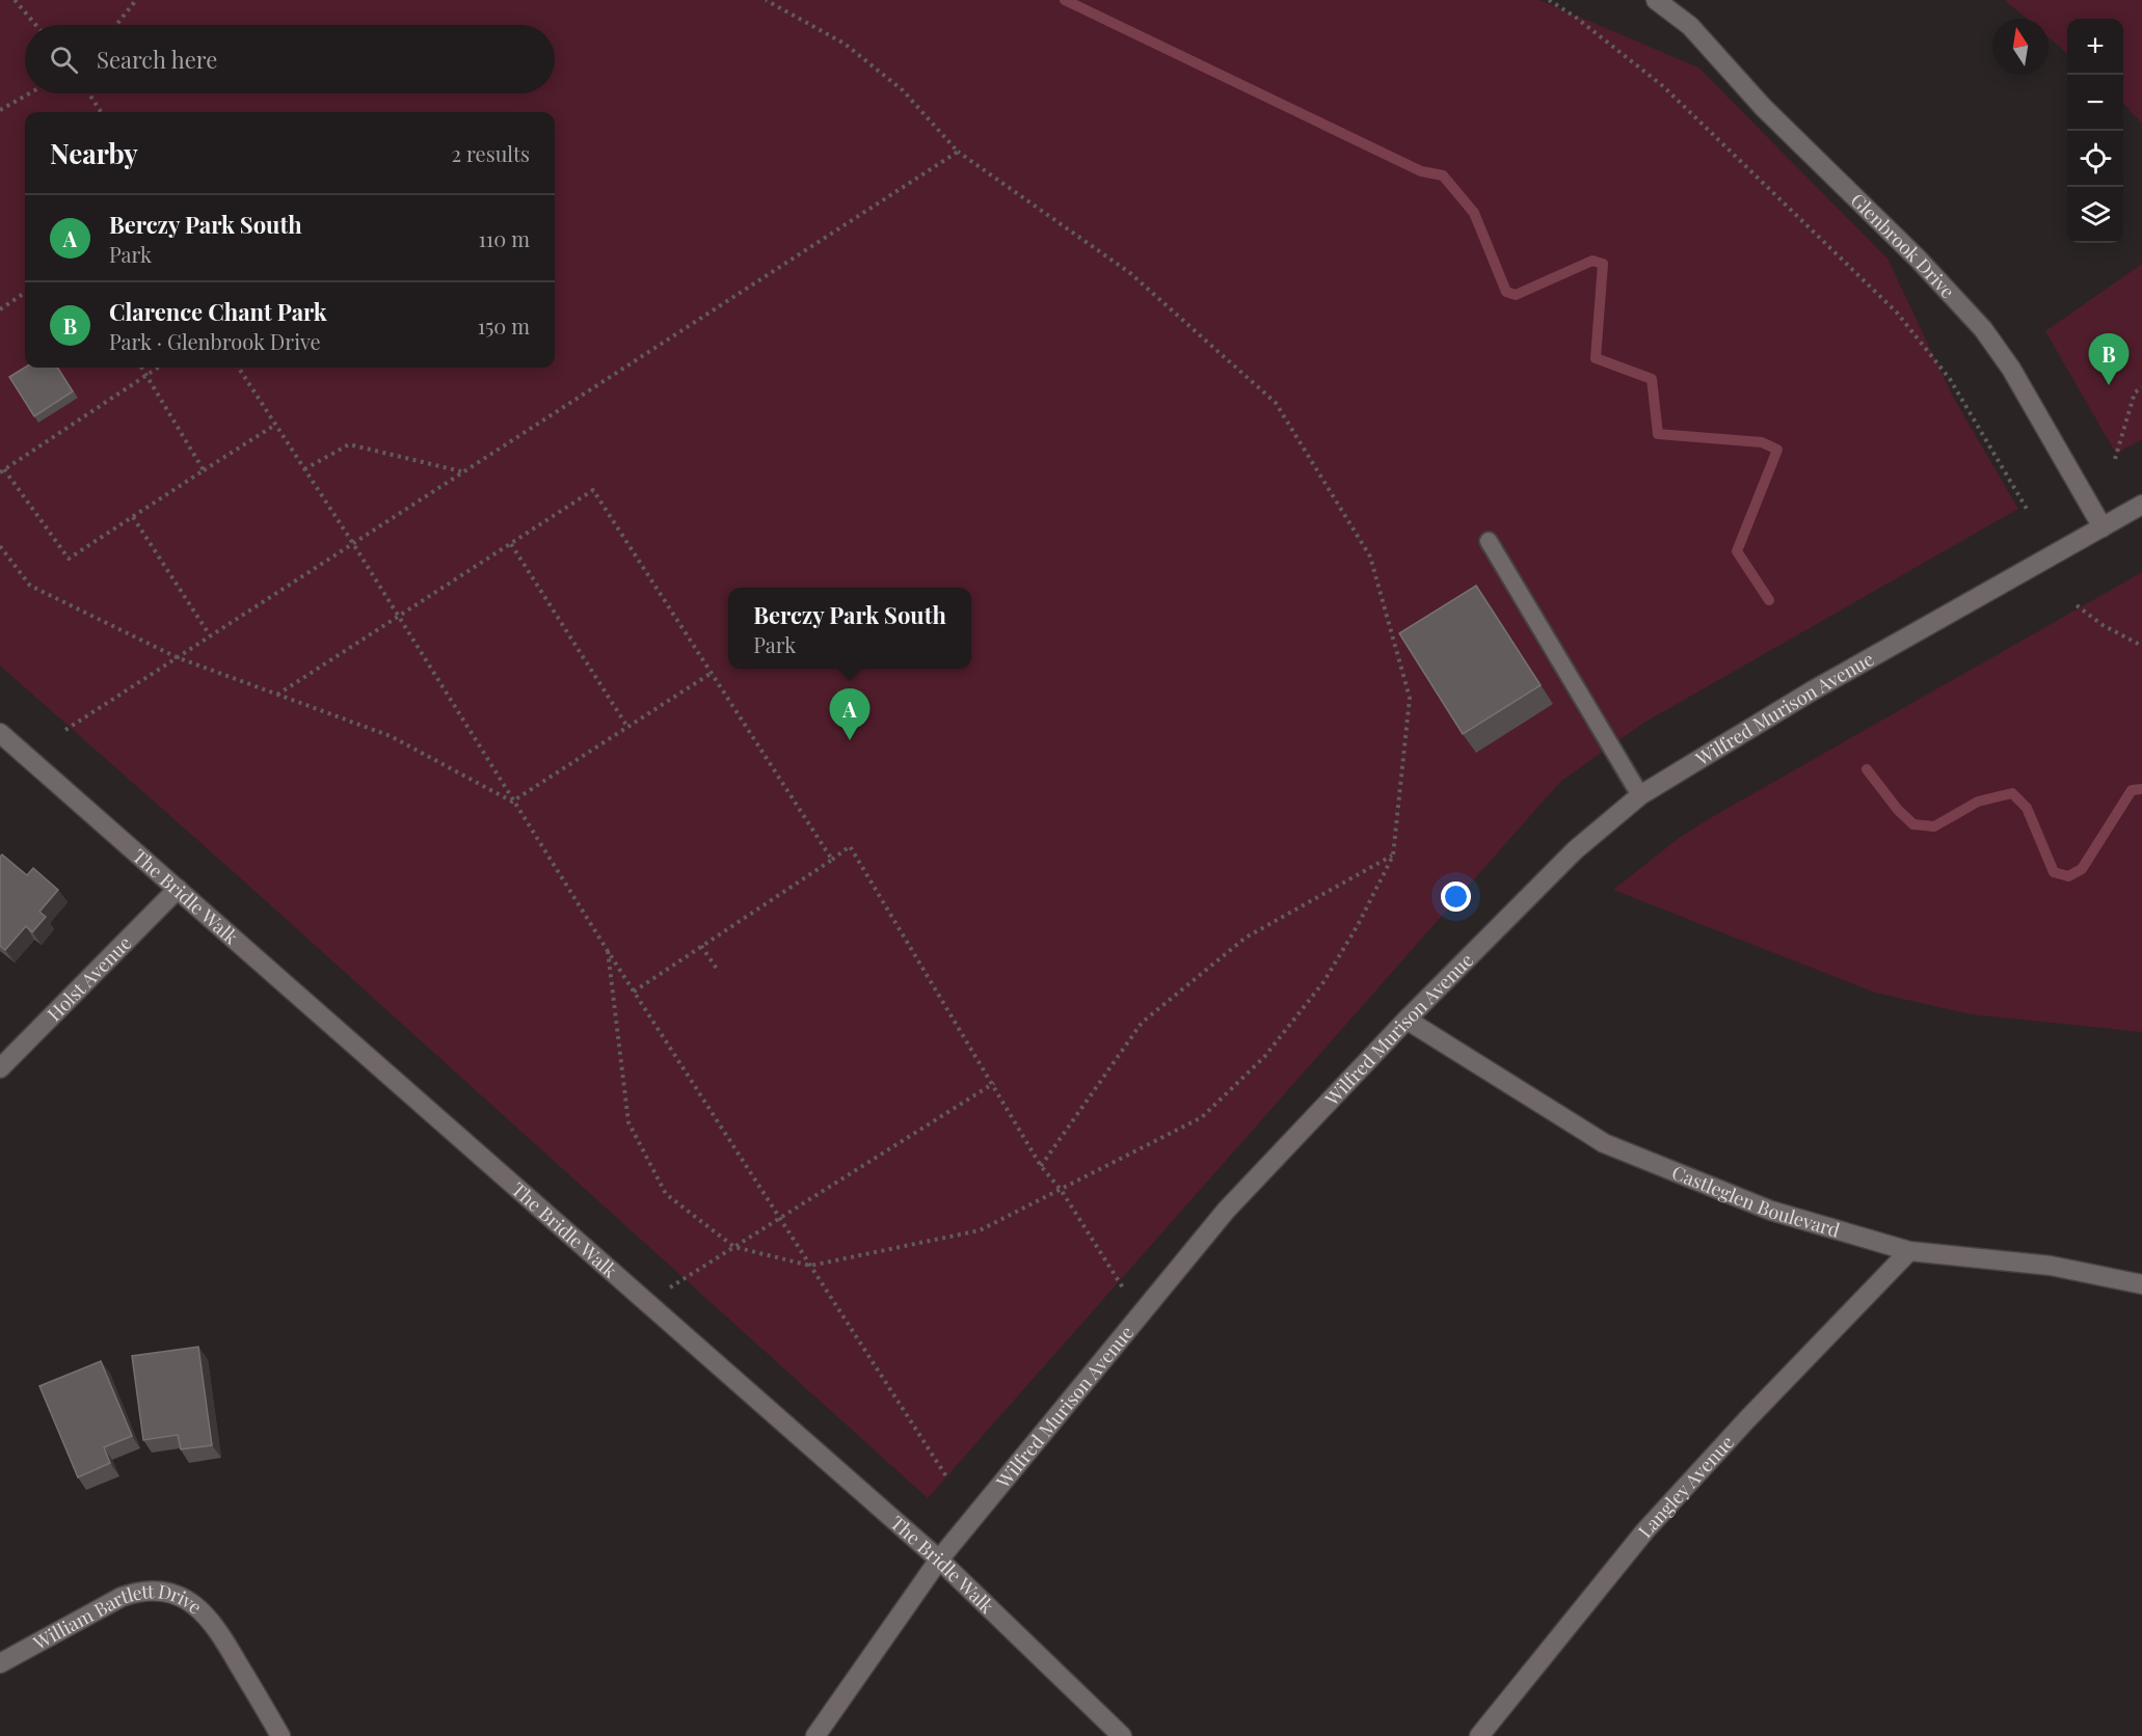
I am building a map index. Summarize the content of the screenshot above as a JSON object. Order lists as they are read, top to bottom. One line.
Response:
{"streets":{"street":["Glenbrook Drive","Wilfred Murison Avenue","The Bridle Walk","Holst Avenue","Castleglen Boulevard","Langley Avenue","William Bartlett Drive"]},"crossings":[["Glenbrook Drive","Wilfred Murison Avenue"],["Wilfred Murison Avenue","The Bridle Walk"],["Wilfred Murison Avenue","Castleglen Boulevard"],["The Bridle Walk","Holst Avenue"],["Castleglen Boulevard","Langley Avenue"]],"north":"top","page":{"map_buttons":["+","−"],"search":"Search here","heading":["Nearby","2 results"],"list":[{"mark":"A","name":"Berczy Park South","note":"Park","value":"110 m"},{"mark":"B","name":"Clarence Chant Park","note":"Park · Glenbrook Drive","value":"150 m"}],"pins":["B","A"],"popup":["Berczy Park South","Park"]}}
